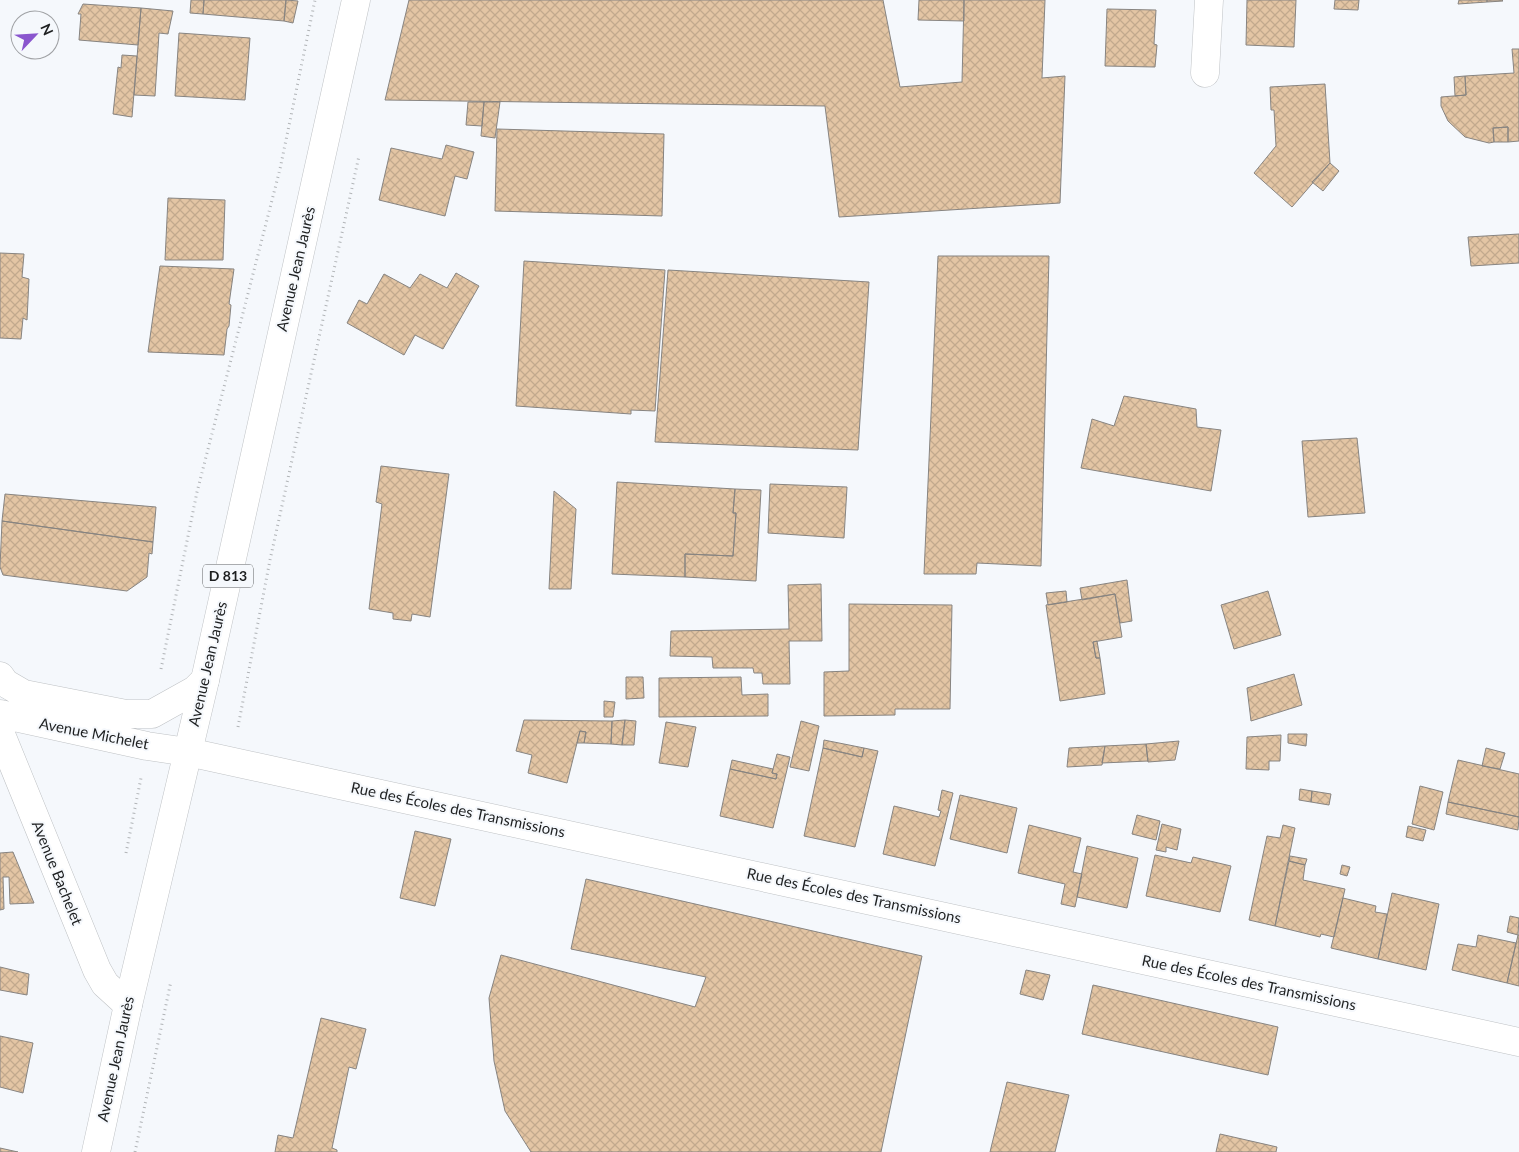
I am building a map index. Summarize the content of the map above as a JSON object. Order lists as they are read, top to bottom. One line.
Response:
{"streets":{"street":["Avenue Jean Jaurès","D 813","Avenue Michelet","Rue des Écoles des Transmissions","Avenue Bachelet"]},"crossings":[["Avenue Jean Jaurès","Avenue Michelet"],["Avenue Jean Jaurès","Rue des Écoles des Transmissions"],["Avenue Jean Jaurès","Avenue Bachelet"],["Avenue Michelet","Rue des Écoles des Transmissions"]],"north":"top right"}
